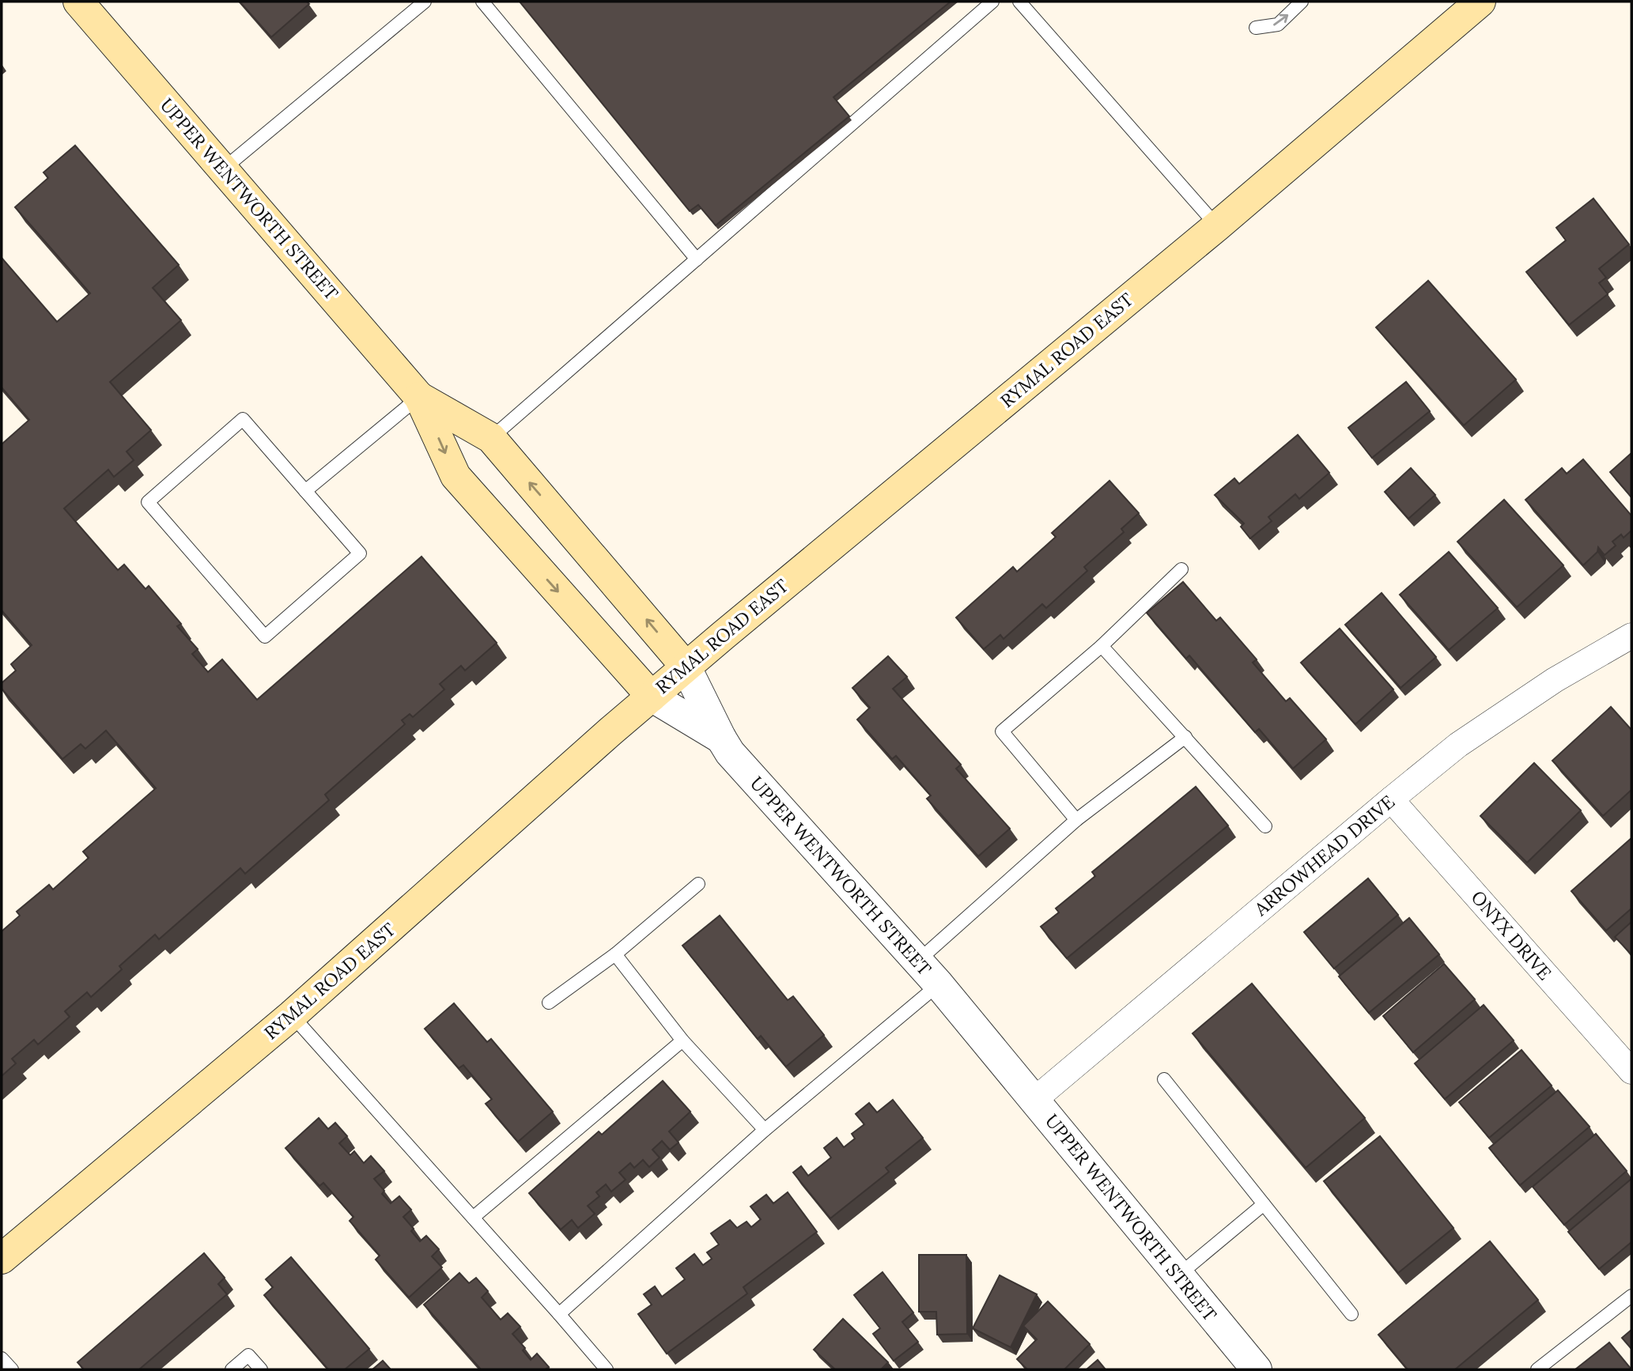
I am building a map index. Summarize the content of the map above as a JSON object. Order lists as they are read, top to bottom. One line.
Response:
{"streets":{"main road":["UPPER WENTWORTH STREET","RYMAL ROAD EAST"],"street":["ARROWHEAD DRIVE","ONYX DRIVE"]},"crossings":[["UPPER WENTWORTH STREET","RYMAL ROAD EAST"],["UPPER WENTWORTH STREET","ARROWHEAD DRIVE"],["ARROWHEAD DRIVE","ONYX DRIVE"]]}
